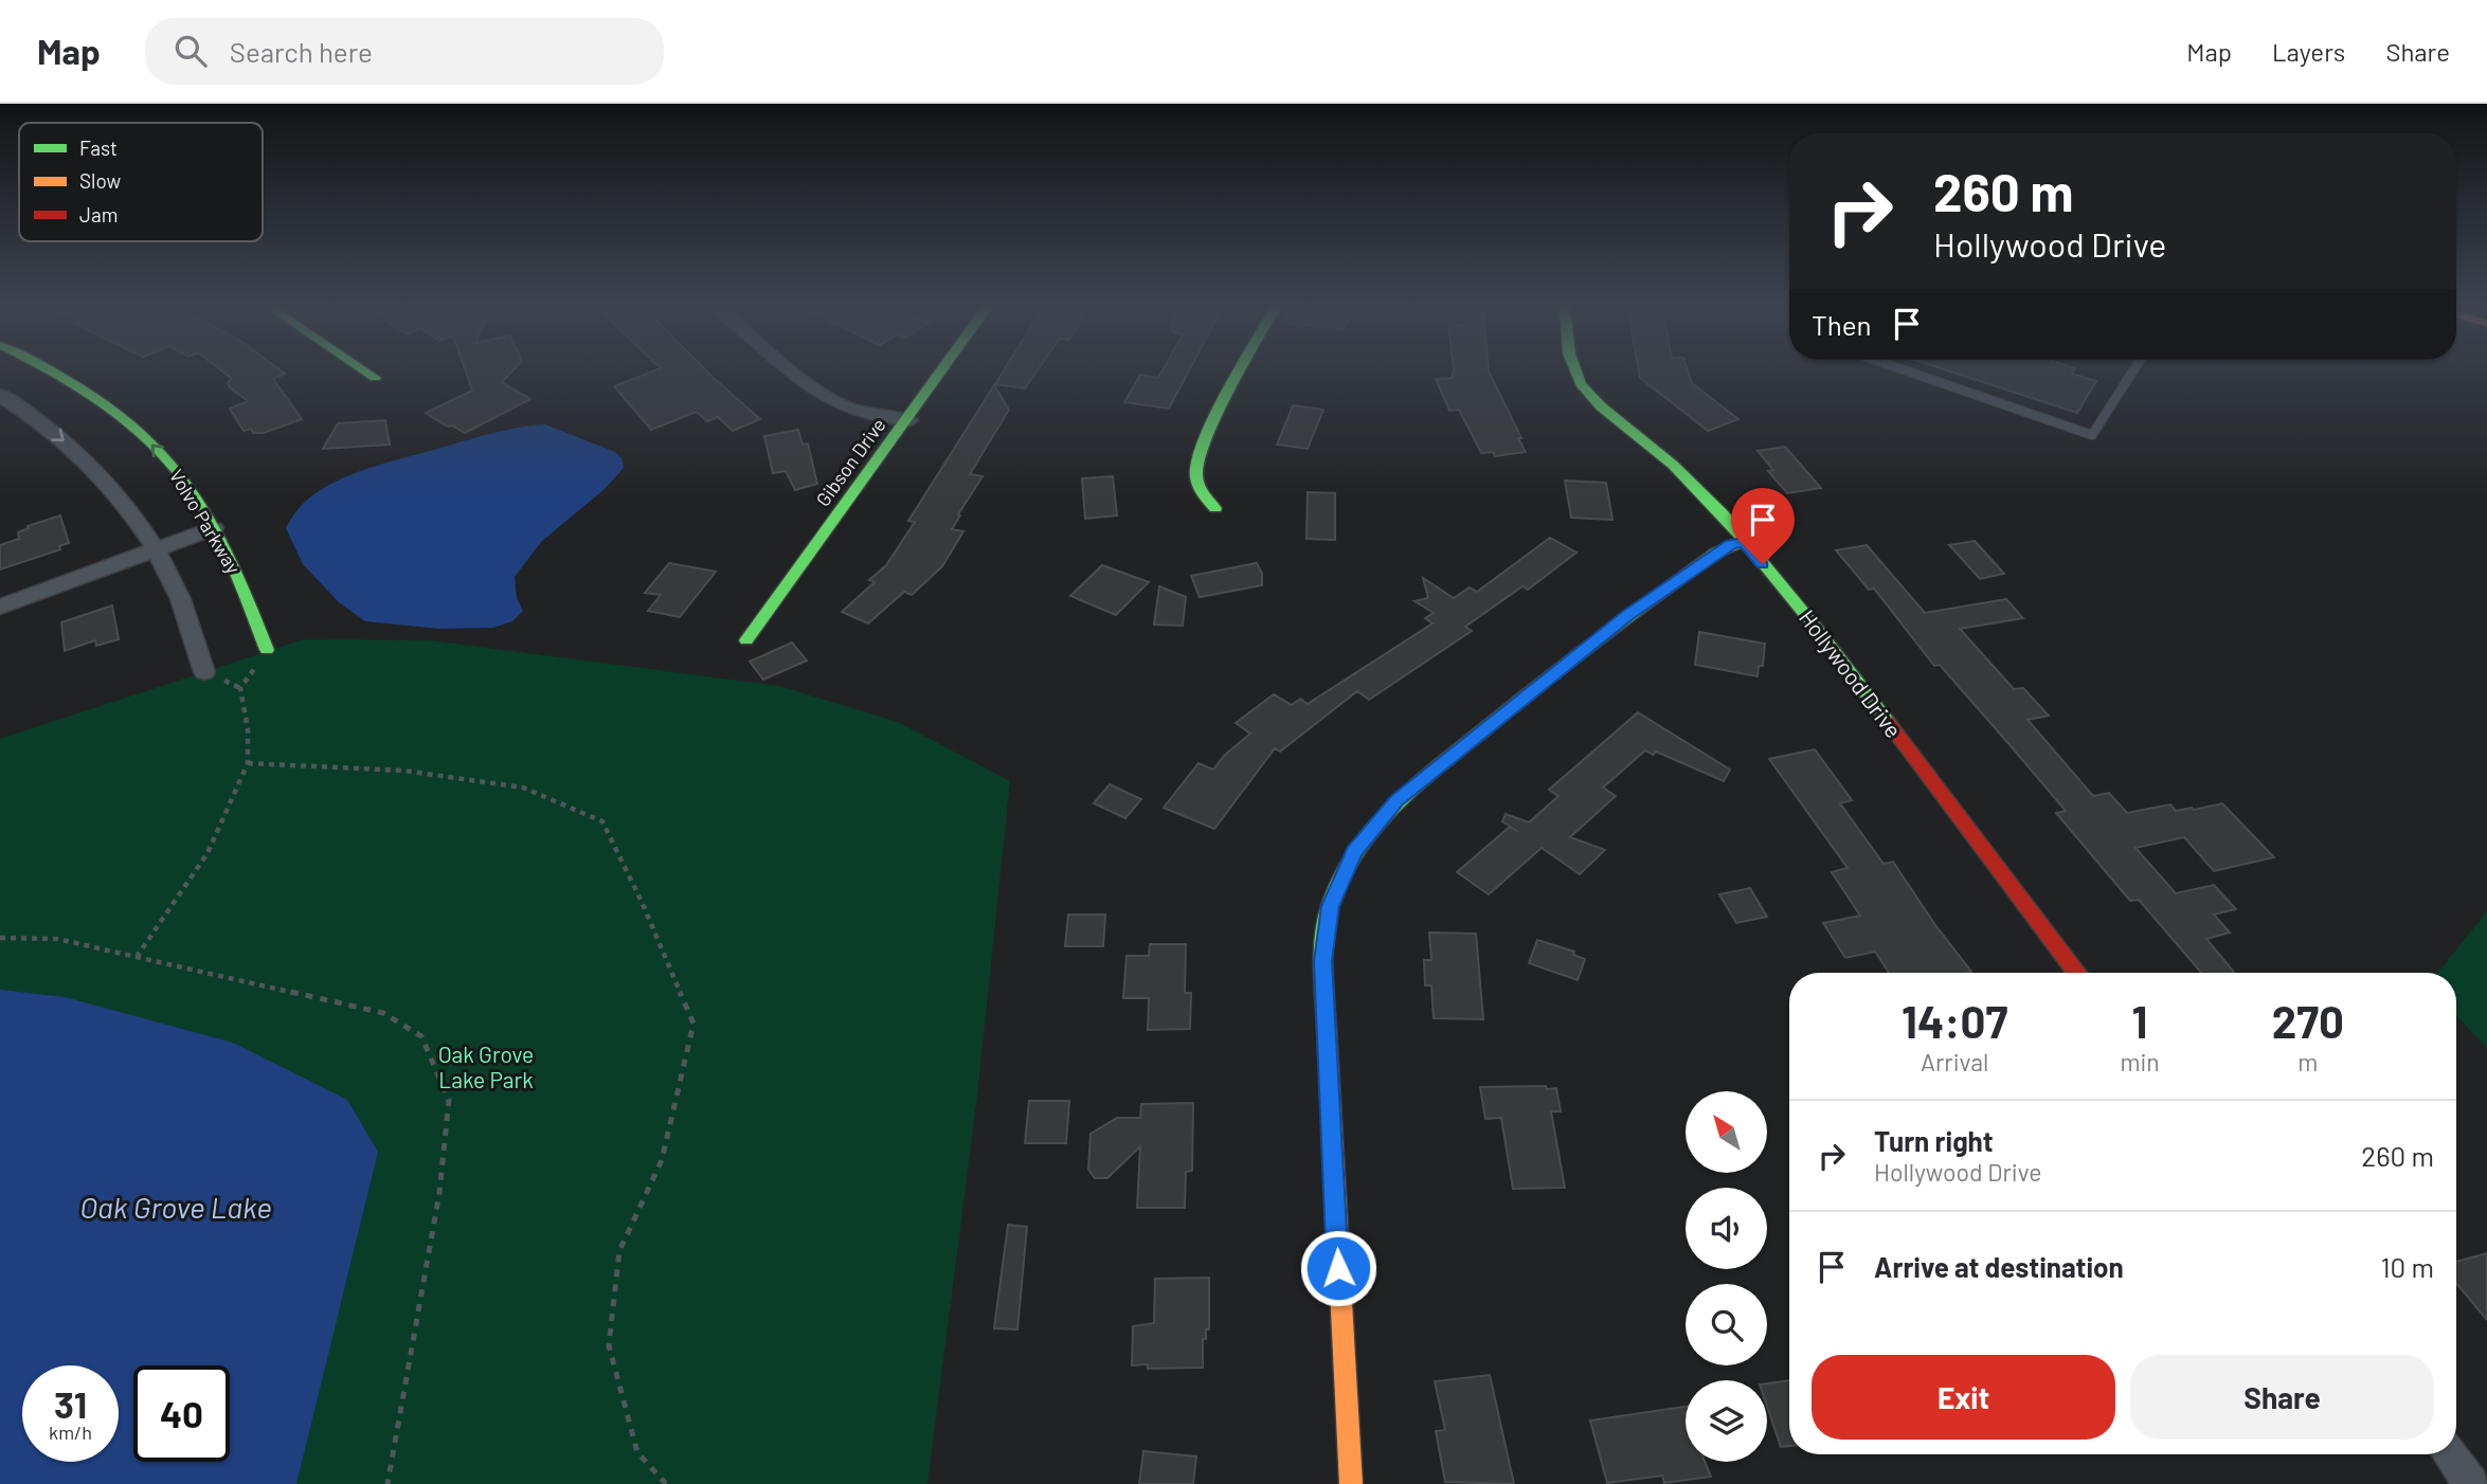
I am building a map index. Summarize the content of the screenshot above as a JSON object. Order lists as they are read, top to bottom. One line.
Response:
{"streets":{"street":["Gibson Drive","Volvo Parkway","Hollywood Drive"]},"water":["Oak Grove Lake"],"parks":["Oak Grove Lake Park"],"legend":["Fast","Slow","Jam"],"north":"top left","page":{"header":"Map","search":"Search here","nav":["Map","Layers","Share"],"turn":["260 m","Hollywood Drive"],"then":"Then","eta":["14:07","Arrival","1","min","270","m"],"list":[{"name":"Turn right","note":"Hollywood Drive","value":"260 m"},{"name":"Arrive at destination","value":"10 m"}],"buttons":["Exit","Share"],"speed":"31 km/h","limit":"40"}}
